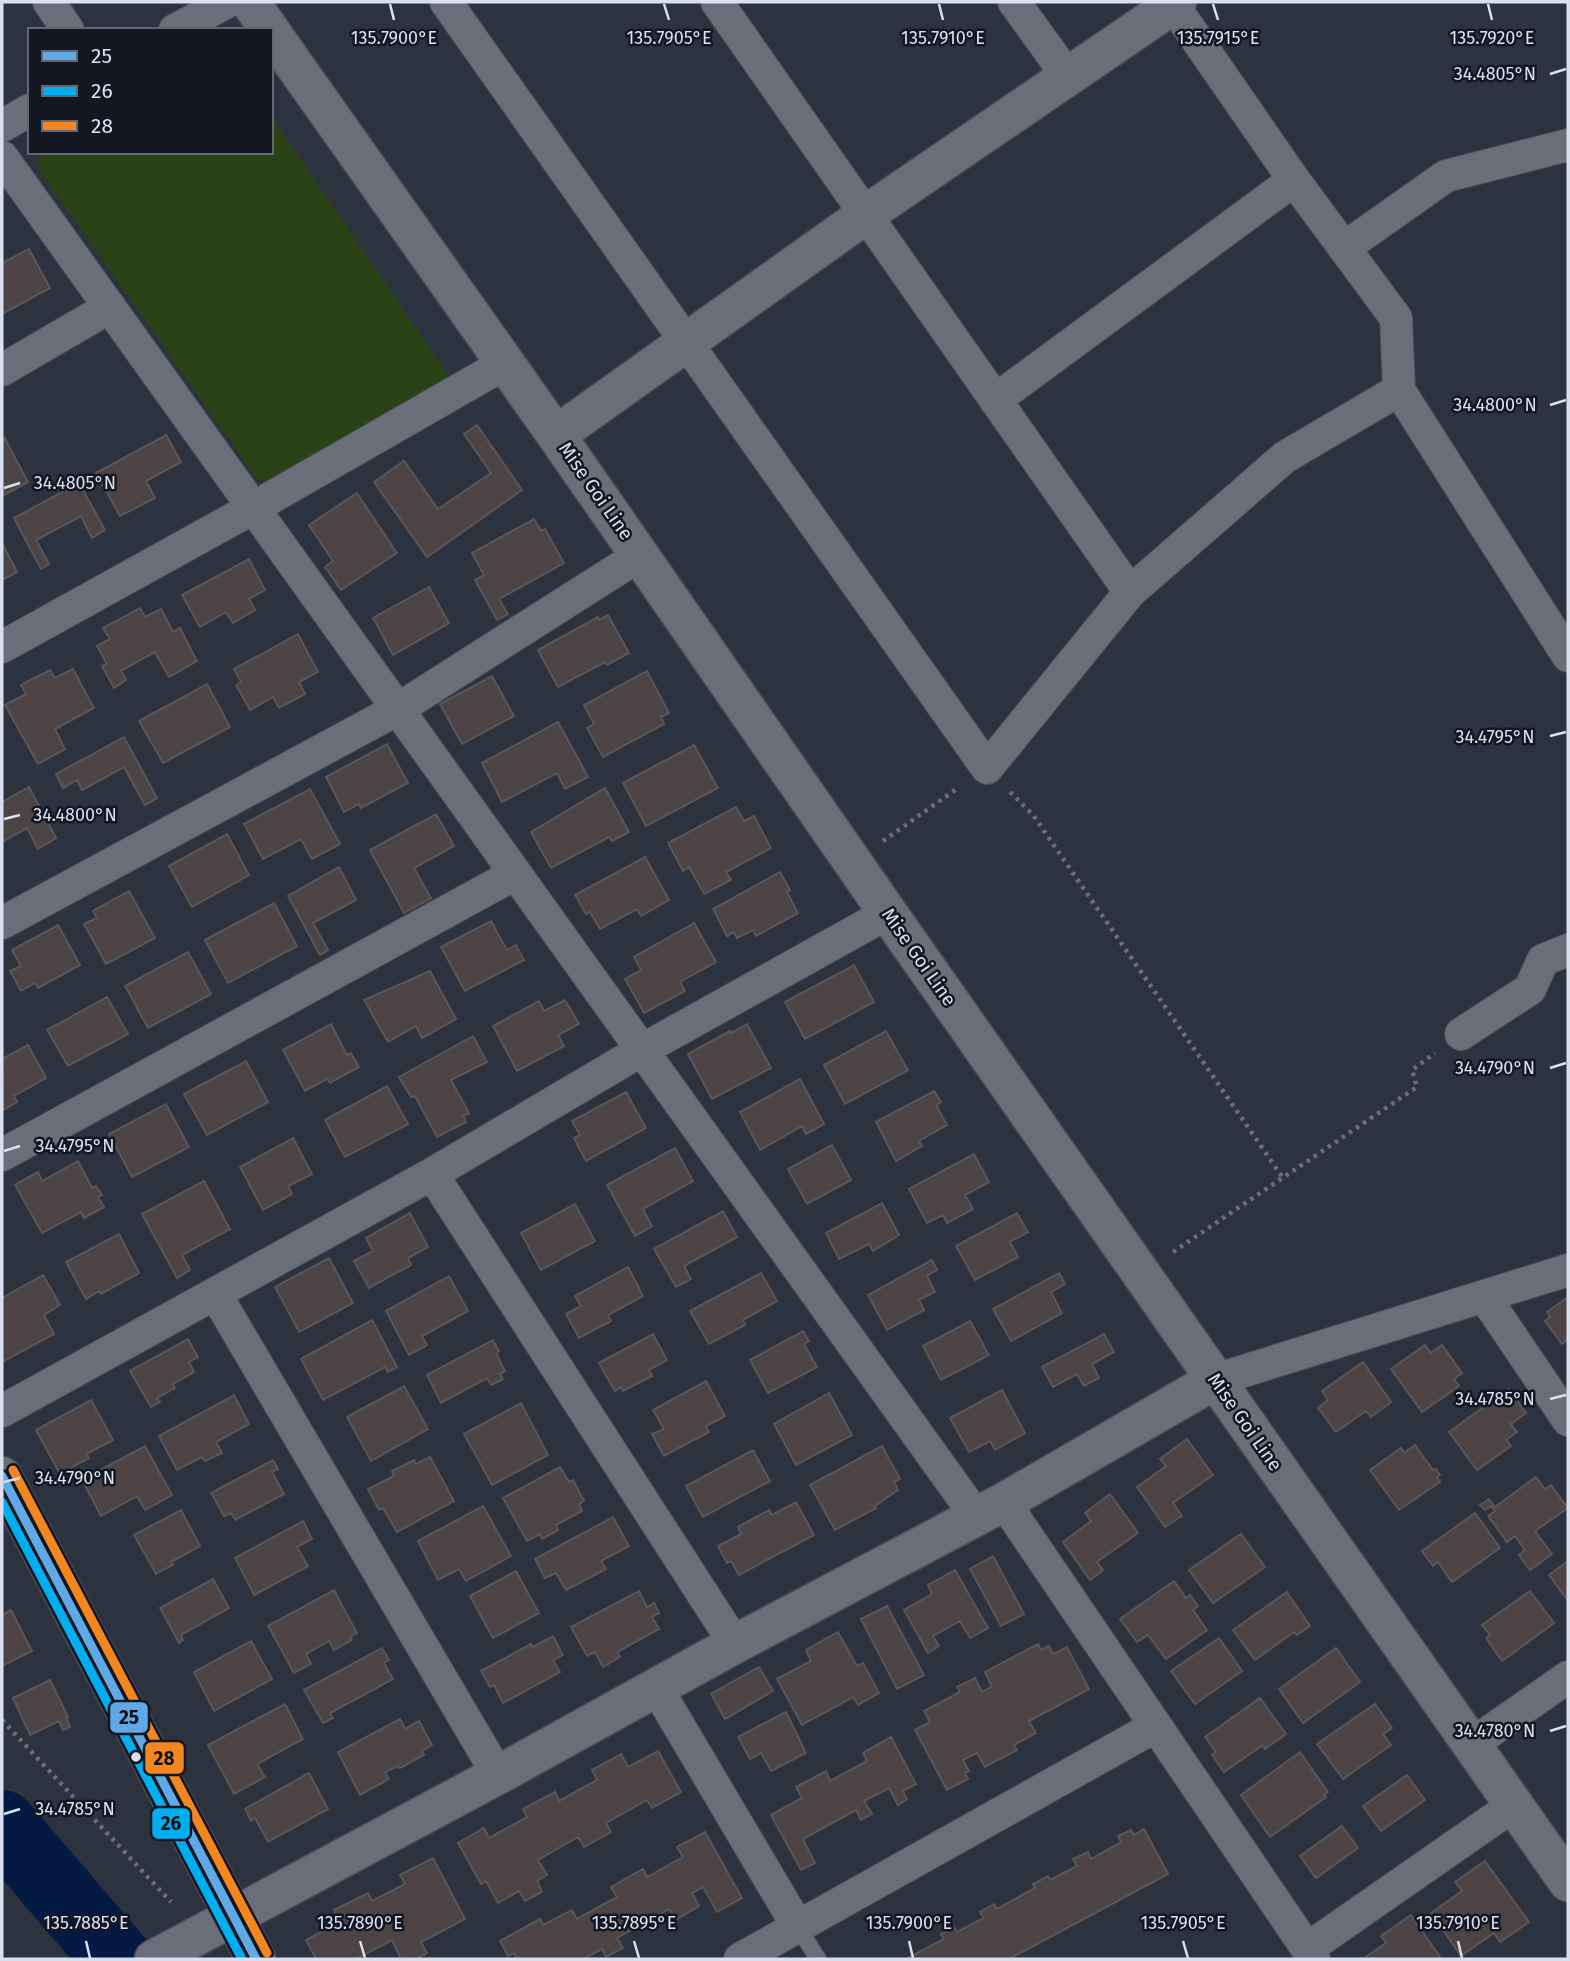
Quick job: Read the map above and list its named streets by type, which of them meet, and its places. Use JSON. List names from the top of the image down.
{
  "streets": {
    "street": ["Mise Goi Line"]
  },
  "lines": ["transit line 28", "transit line 25", "transit line 26"],
  "legend": ["25", "26", "28"],
  "coordinates": [
    "135.7900°E",
    "135.7905°E",
    "135.7910°E",
    "135.7915°E",
    "135.7920°E",
    "34.4805°N",
    "34.4800°N",
    "34.4795°N",
    "34.4790°N",
    "34.4785°N",
    "34.4780°N",
    "135.7885°E",
    "135.7890°E",
    "135.7895°E"
  ]
}
